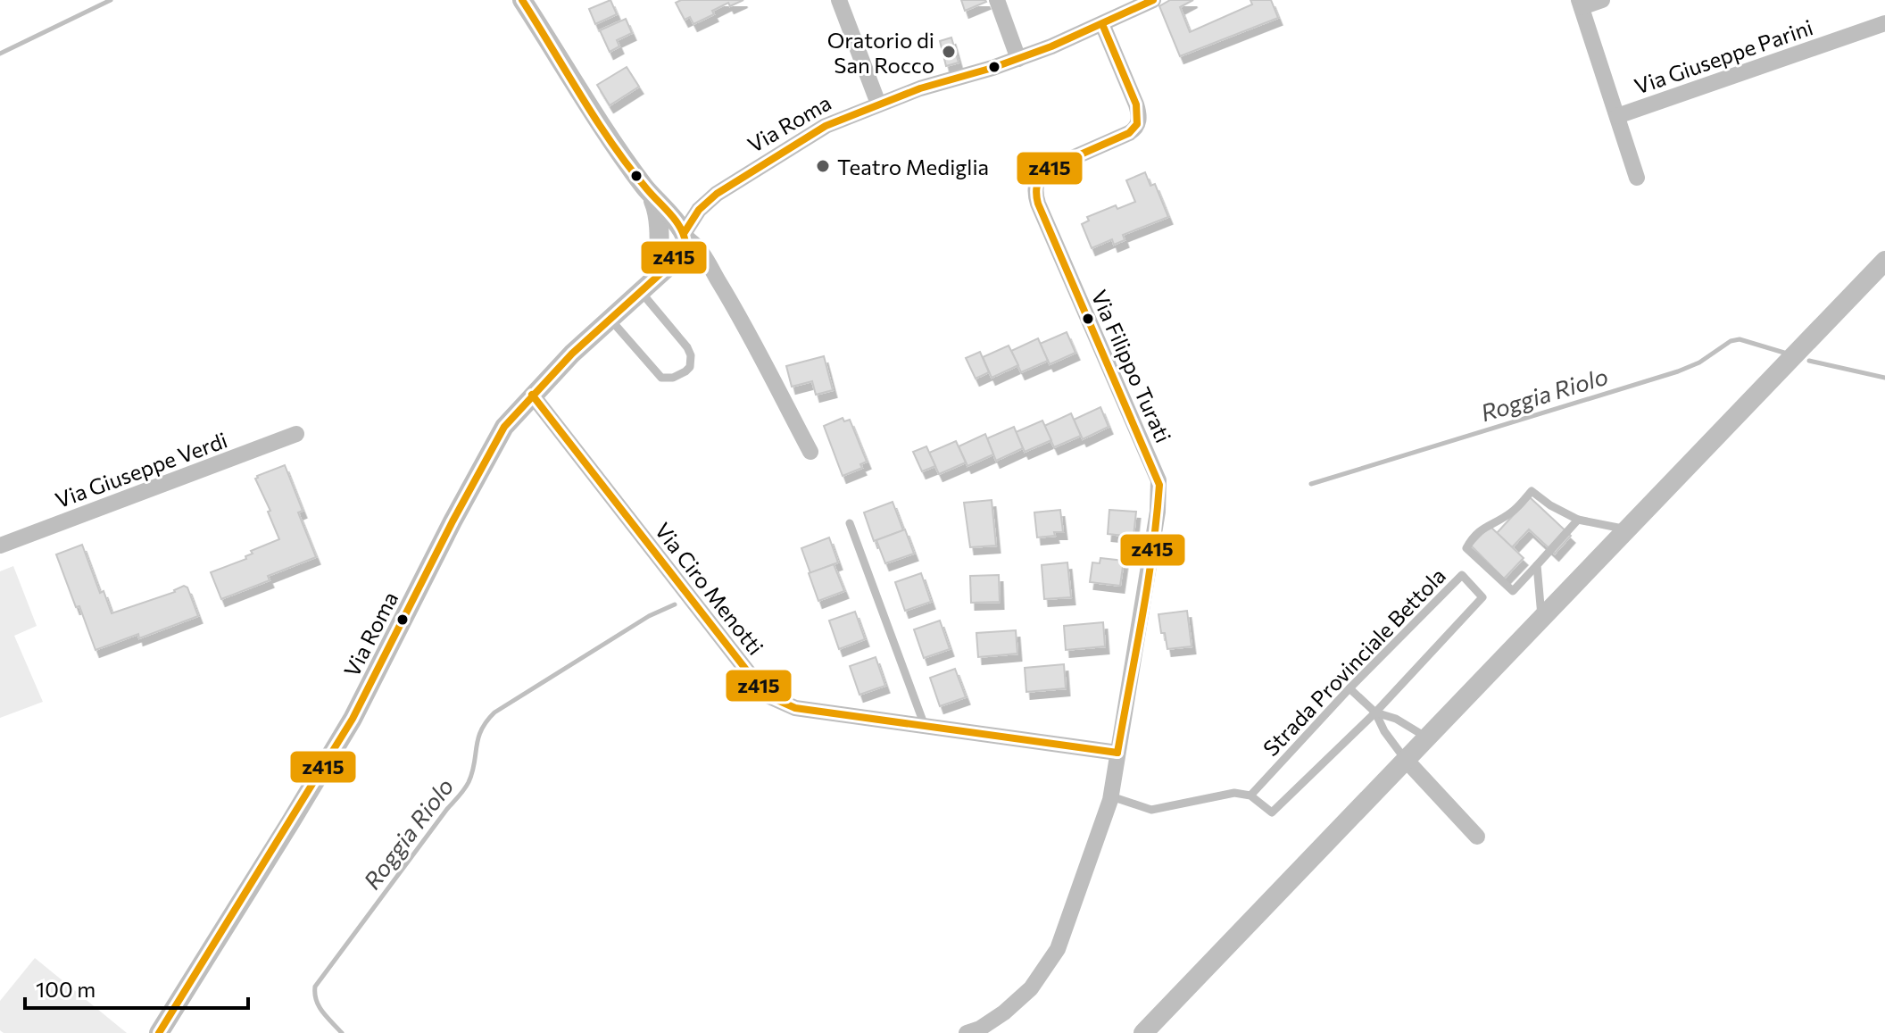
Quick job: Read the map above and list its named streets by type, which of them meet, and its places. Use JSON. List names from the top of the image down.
{
  "streets": {
    "street": [
      "Via Giuseppe Parini",
      "Via Roma",
      "Via Filippo Turati",
      "Via Giuseppe Verdi",
      "Via Ciro Menotti"
    ],
    "lane": ["Strada Provinciale Bettola"]
  },
  "crossings": [
    ["Via Roma", "Via Filippo Turati"],
    ["Via Roma", "Via Ciro Menotti"],
    ["Via Filippo Turati", "Via Ciro Menotti"]
  ],
  "water": ["Roggia Riolo"],
  "places": ["Oratorio di San Rocco", "Teatro Mediglia"],
  "lines": ["transit line z415"],
  "scale_bar": "100 m"
}
